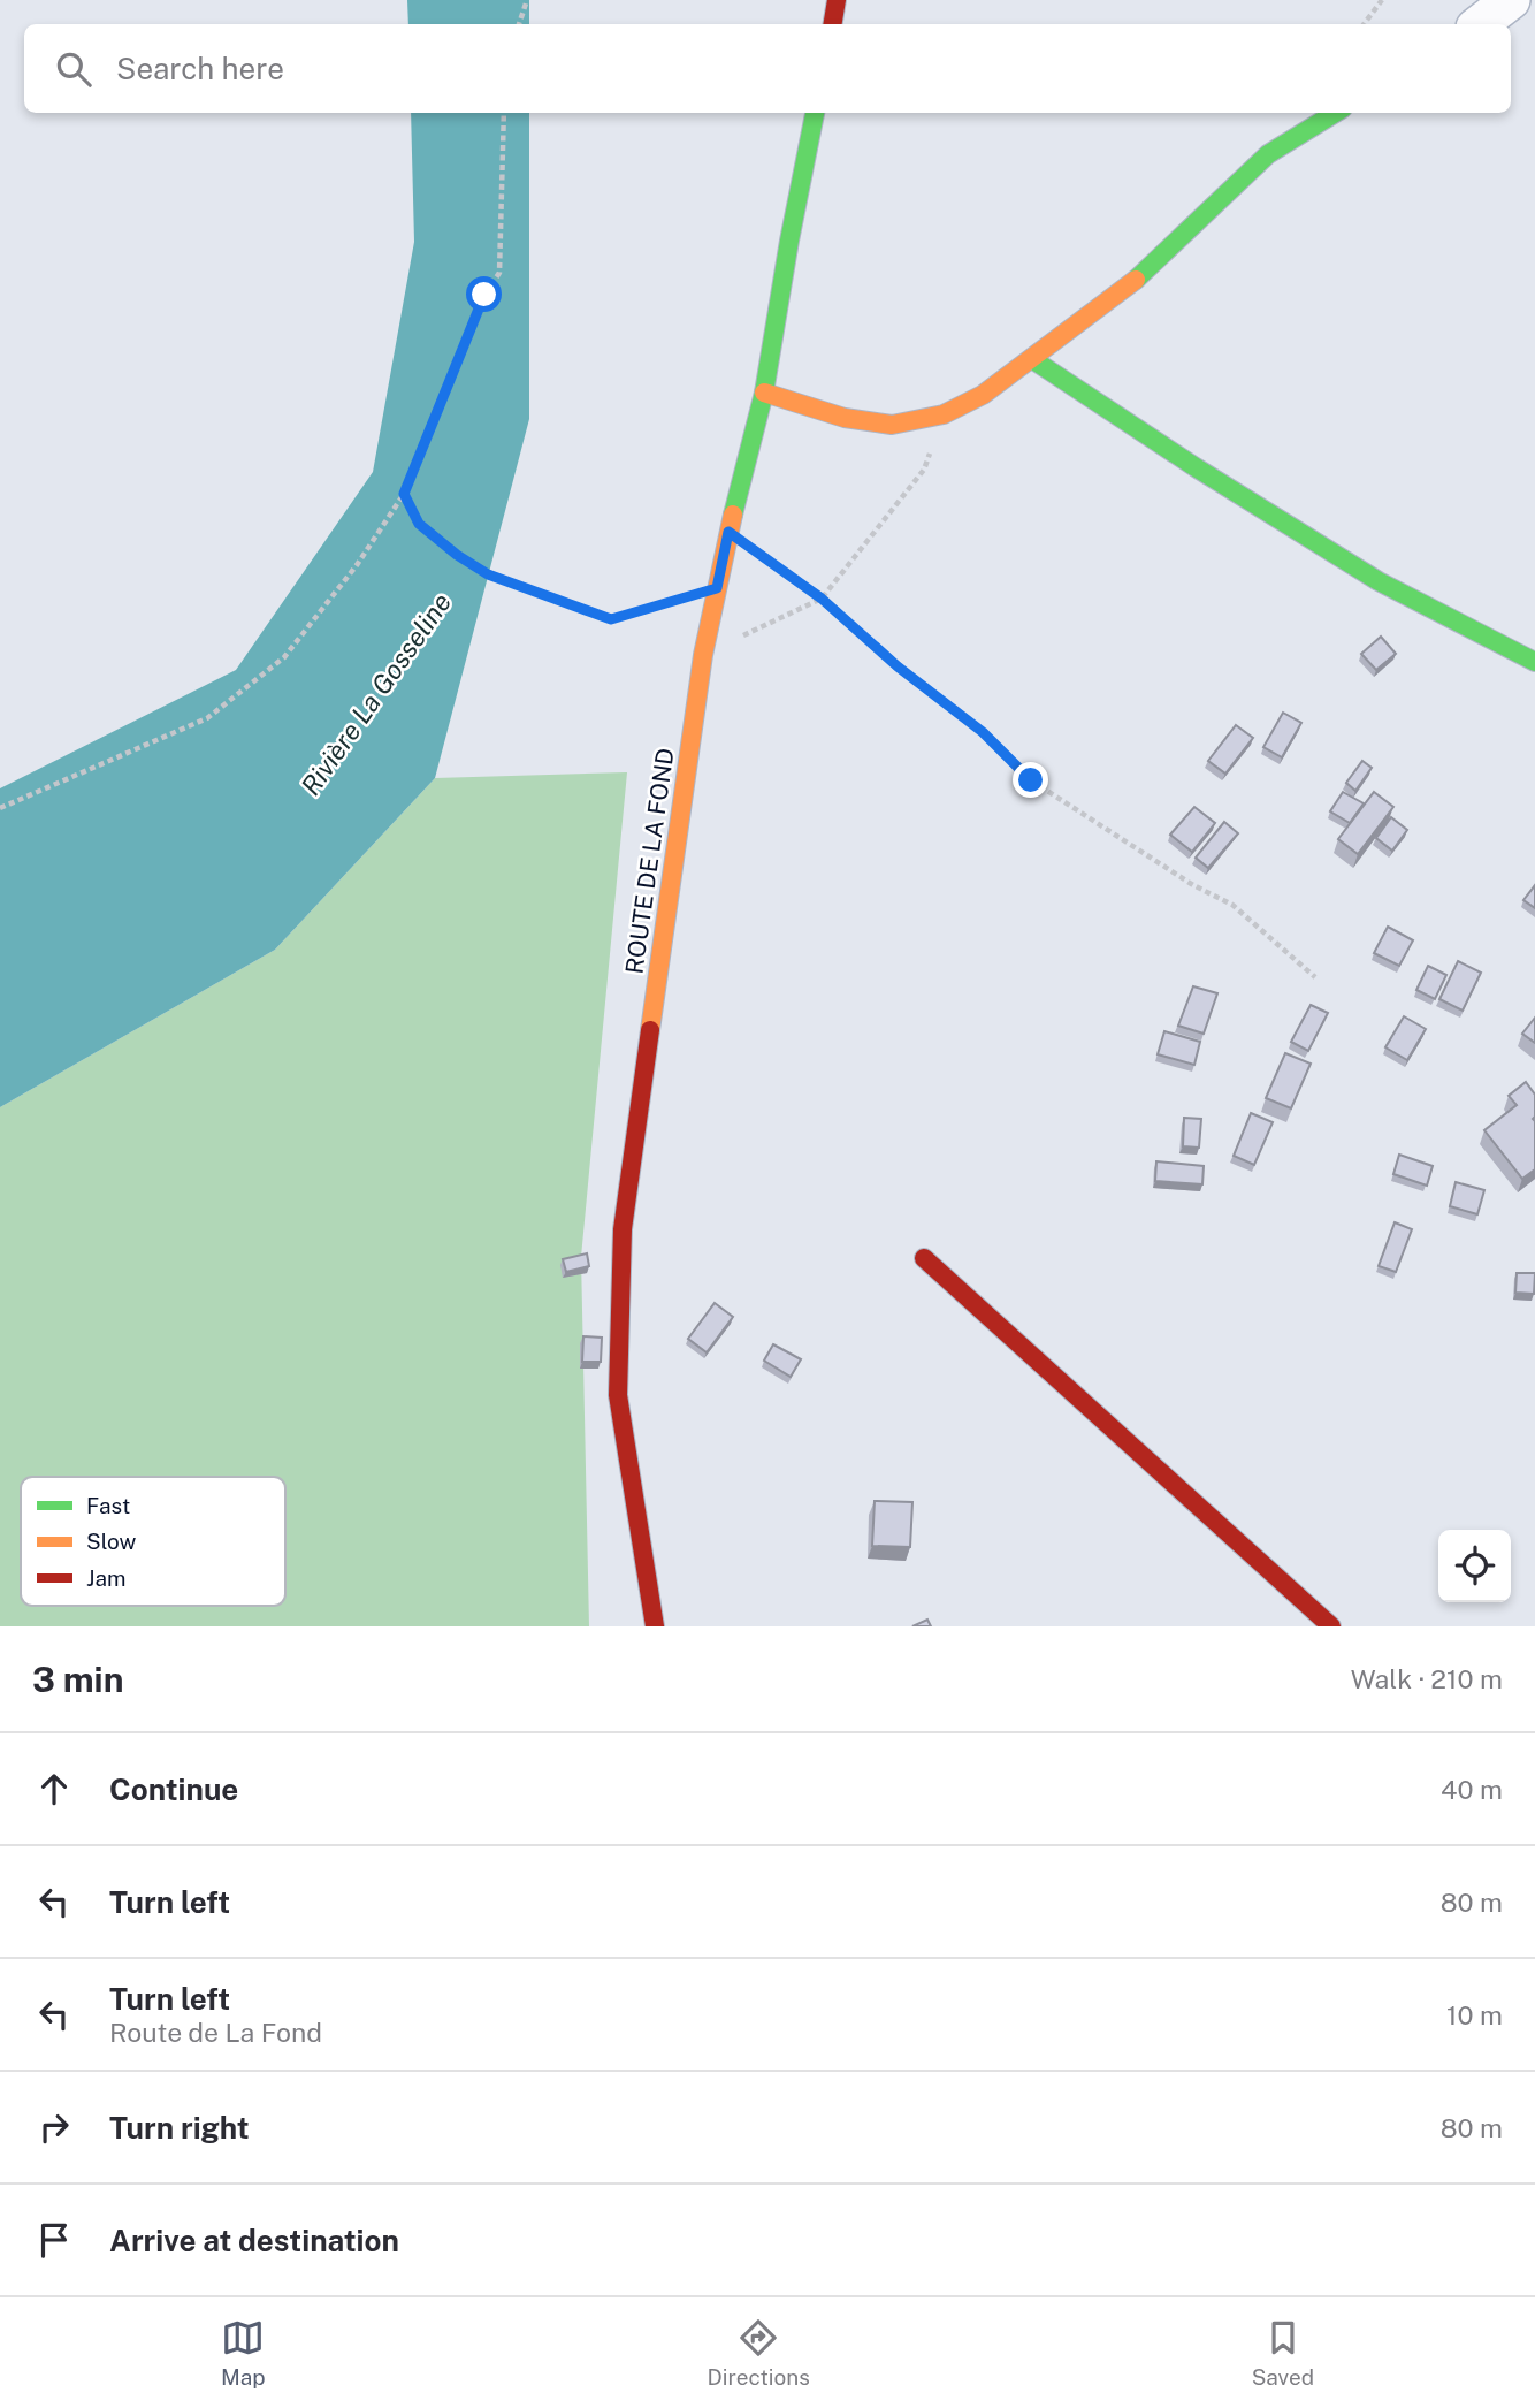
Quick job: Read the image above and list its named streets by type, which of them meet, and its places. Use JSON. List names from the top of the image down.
{
  "streets": {
    "street": ["ROUTE DE LA FOND"]
  },
  "water": ["Rivière La Gosseline"],
  "legend": ["Fast", "Slow", "Jam"],
  "page": {
    "search": "Search here",
    "heading": ["3 min", "Walk · 210 m"],
    "list": [
      ["Continue", "40 m"],
      ["Turn left", "80 m"],
      ["Turn left", "Route de La Fond", "10 m"],
      ["Turn right", "80 m"],
      "Arrive at destination"
    ],
    "nav": ["Map", "Directions", "Saved"]
  }
}
